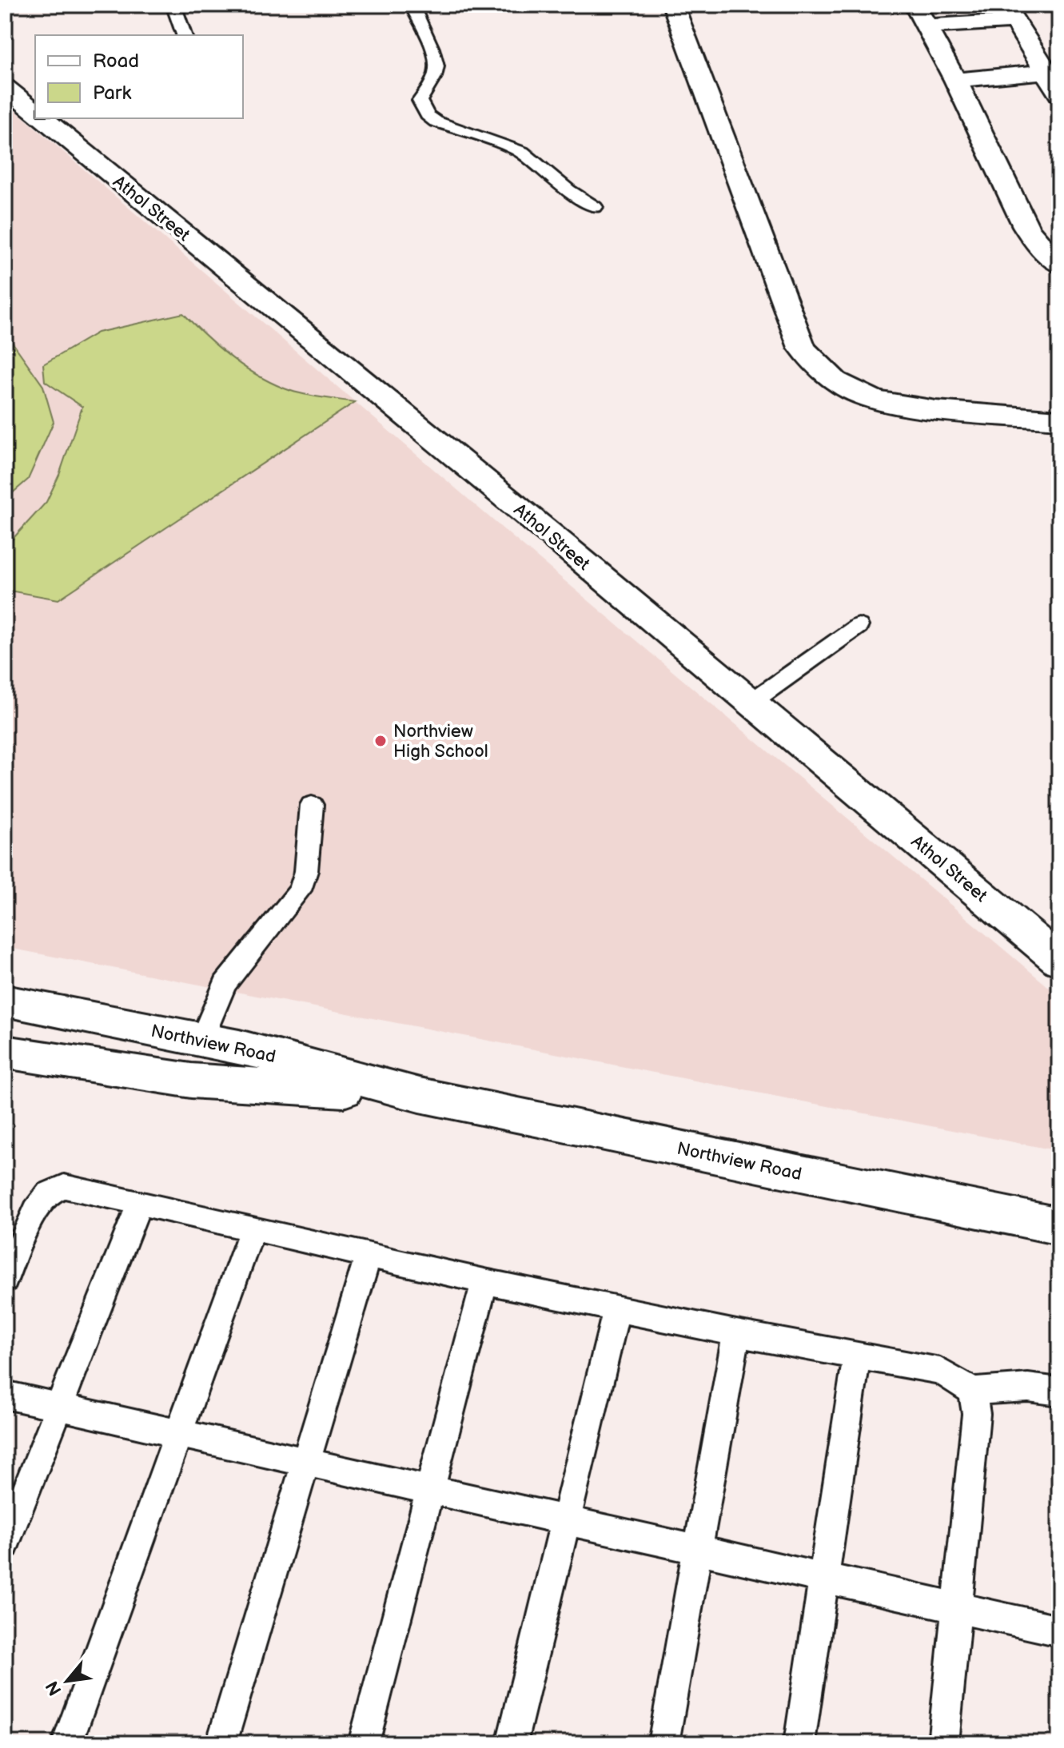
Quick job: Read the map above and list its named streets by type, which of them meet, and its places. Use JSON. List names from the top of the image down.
{
  "streets": {
    "main road": ["Athol Street", "Northview Road"]
  },
  "places": ["Northview High School"],
  "legend": ["Road", "Park"],
  "north": "bottom left"
}
